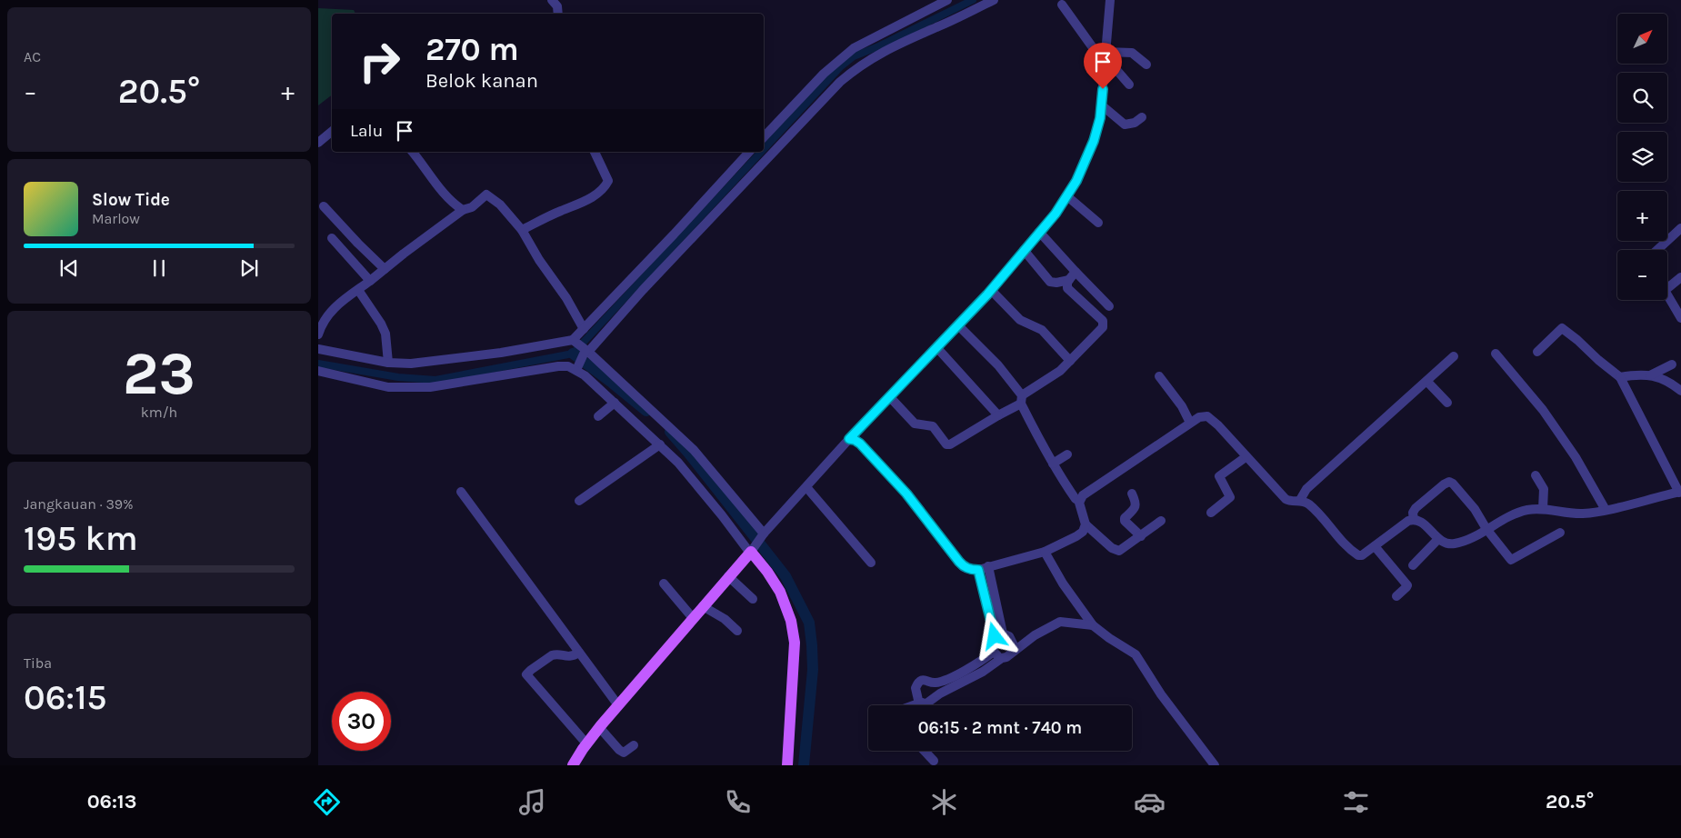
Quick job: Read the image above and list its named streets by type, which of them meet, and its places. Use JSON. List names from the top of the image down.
{
  "north": "top right",
  "page": {
    "tile": [
      "AC",
      ["23", "km/h"],
      ["Jangkauan · 39%", "195 km"],
      ["Tiba", "06:15"]
    ],
    "map_buttons": ["+", "−"],
    "turn": ["270 m", "Belok kanan"],
    "heat": ["−", "20.5°", "+"],
    "then": "Lalu",
    "song": ["Slow Tide", "Marlow"],
    "limit": "30",
    "trip": "06:15 · 2 mnt · 740 m",
    "tabs": ["06:13", "20.5°"]
  }
}
